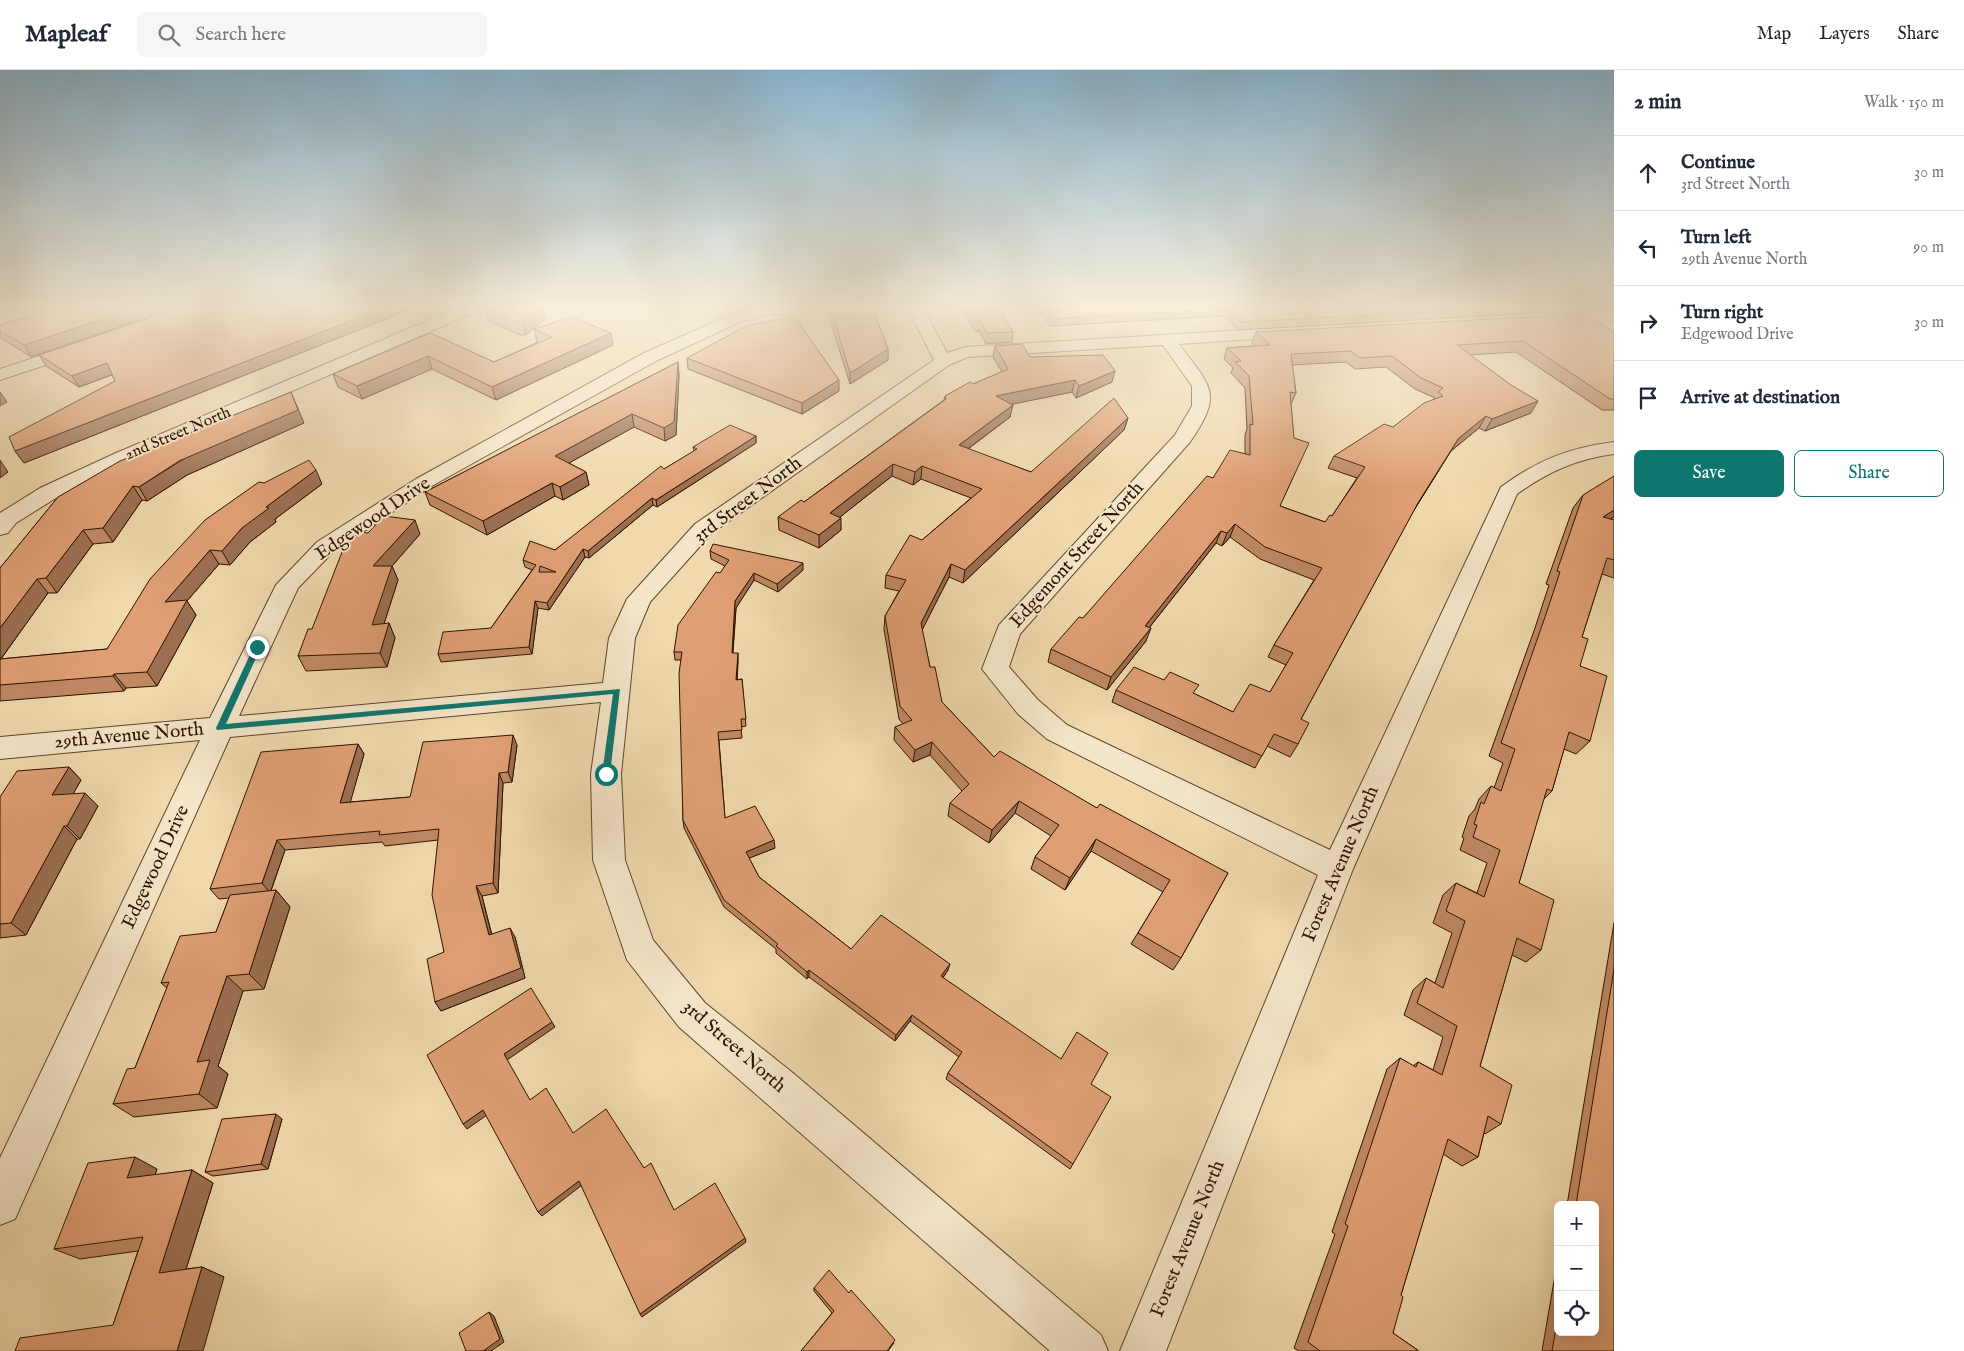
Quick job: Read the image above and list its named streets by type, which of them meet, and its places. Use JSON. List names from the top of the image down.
{
  "streets": {
    "street": [
      "2nd Street North",
      "3rd Street North",
      "Edgewood Drive",
      "Edgemont Street North",
      "29th Avenue North",
      "Forest Avenue North"
    ]
  },
  "crossings": [
    ["3rd Street North", "29th Avenue North"],
    ["Edgewood Drive", "29th Avenue North"],
    ["Edgemont Street North", "Forest Avenue North"]
  ],
  "page": {
    "header": "Mapleaf",
    "search": "Search here",
    "nav": ["Map", "Layers", "Share"],
    "heading": ["2 min", "Walk · 150 m"],
    "list": [
      ["Continue", "3rd Street North", "30 m"],
      ["Turn left", "29th Avenue North", "90 m"],
      ["Turn right", "Edgewood Drive", "30 m"],
      "Arrive at destination"
    ],
    "buttons": ["Save", "Share"],
    "map_buttons": ["+", "−"]
  }
}
